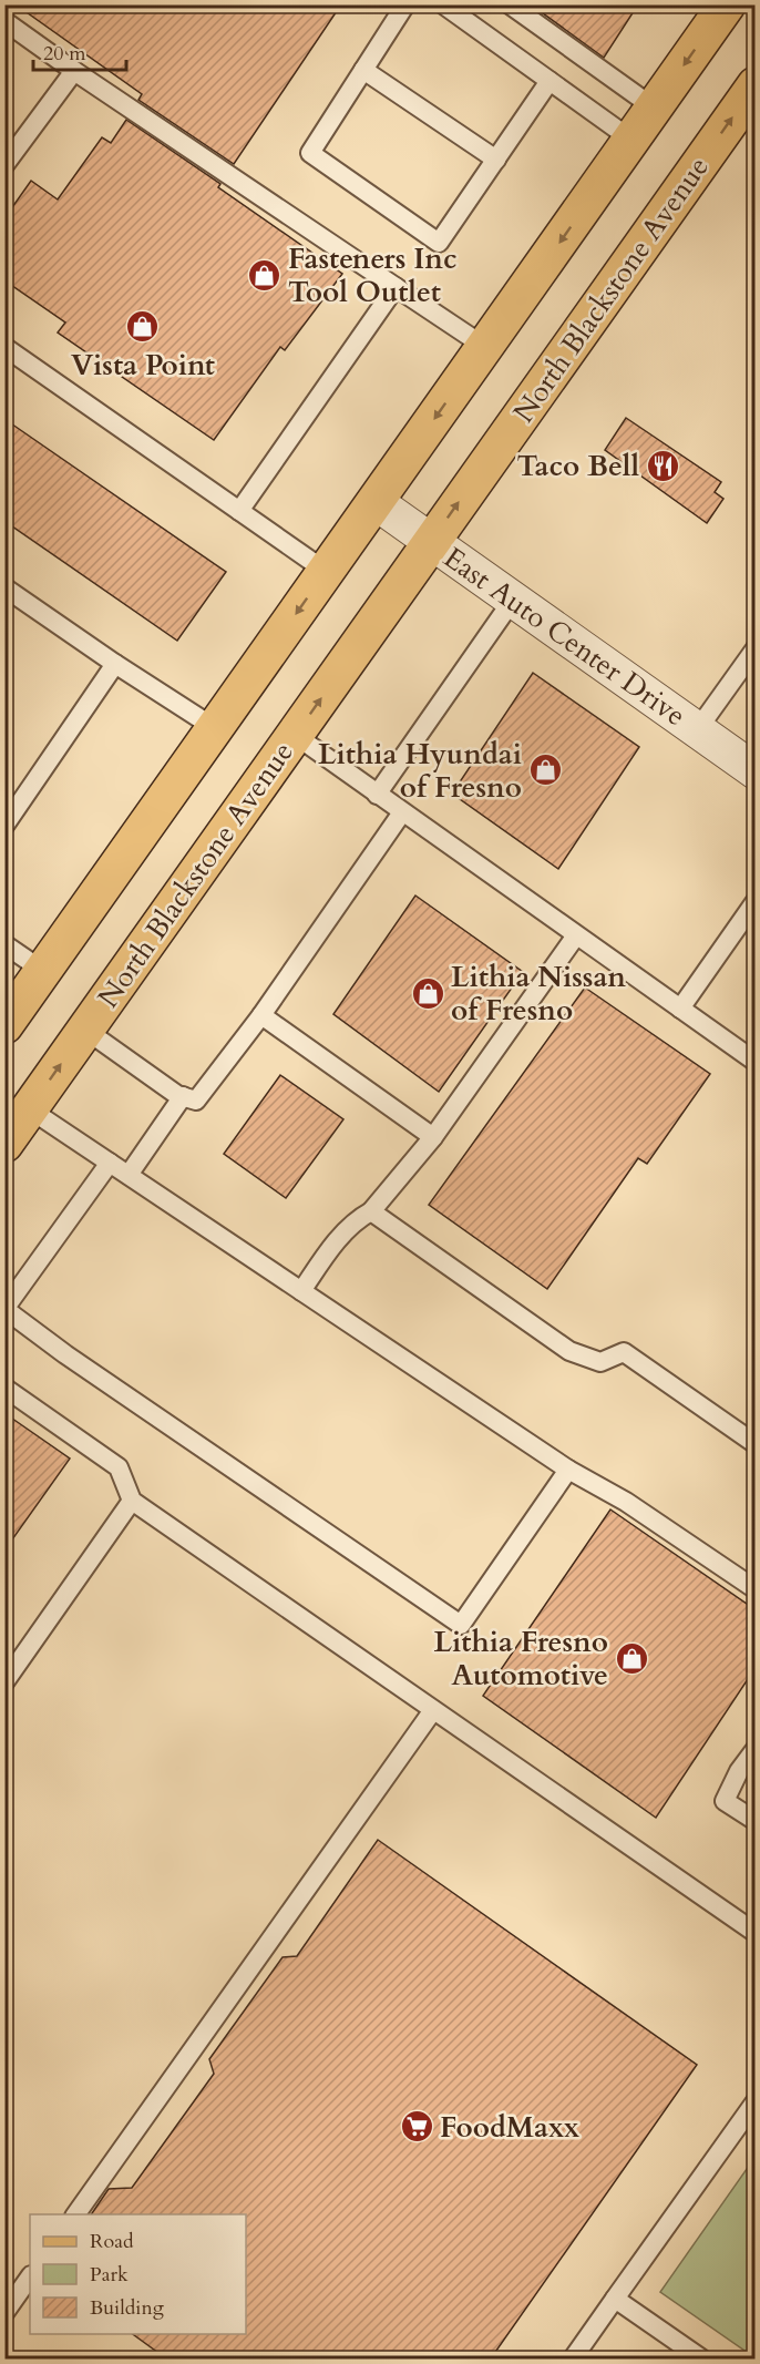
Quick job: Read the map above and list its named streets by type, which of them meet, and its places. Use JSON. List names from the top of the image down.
{
  "streets": {
    "main road": ["North Blackstone Avenue"],
    "street": ["East Auto Center Drive"]
  },
  "crossings": [
    ["North Blackstone Avenue", "East Auto Center Drive"]
  ],
  "places": {
    "shop": [
      "Fasteners Inc Tool Outlet",
      "Vista Point",
      "Lithia Hyundai of Fresno",
      "Lithia Nissan of Fresno",
      "Lithia Fresno Automotive"
    ],
    "restaurant": ["Taco Bell"],
    "supermarket": ["FoodMaxx"]
  },
  "legend": ["Road", "Park", "Building"],
  "scale_bar": "20 m"
}
